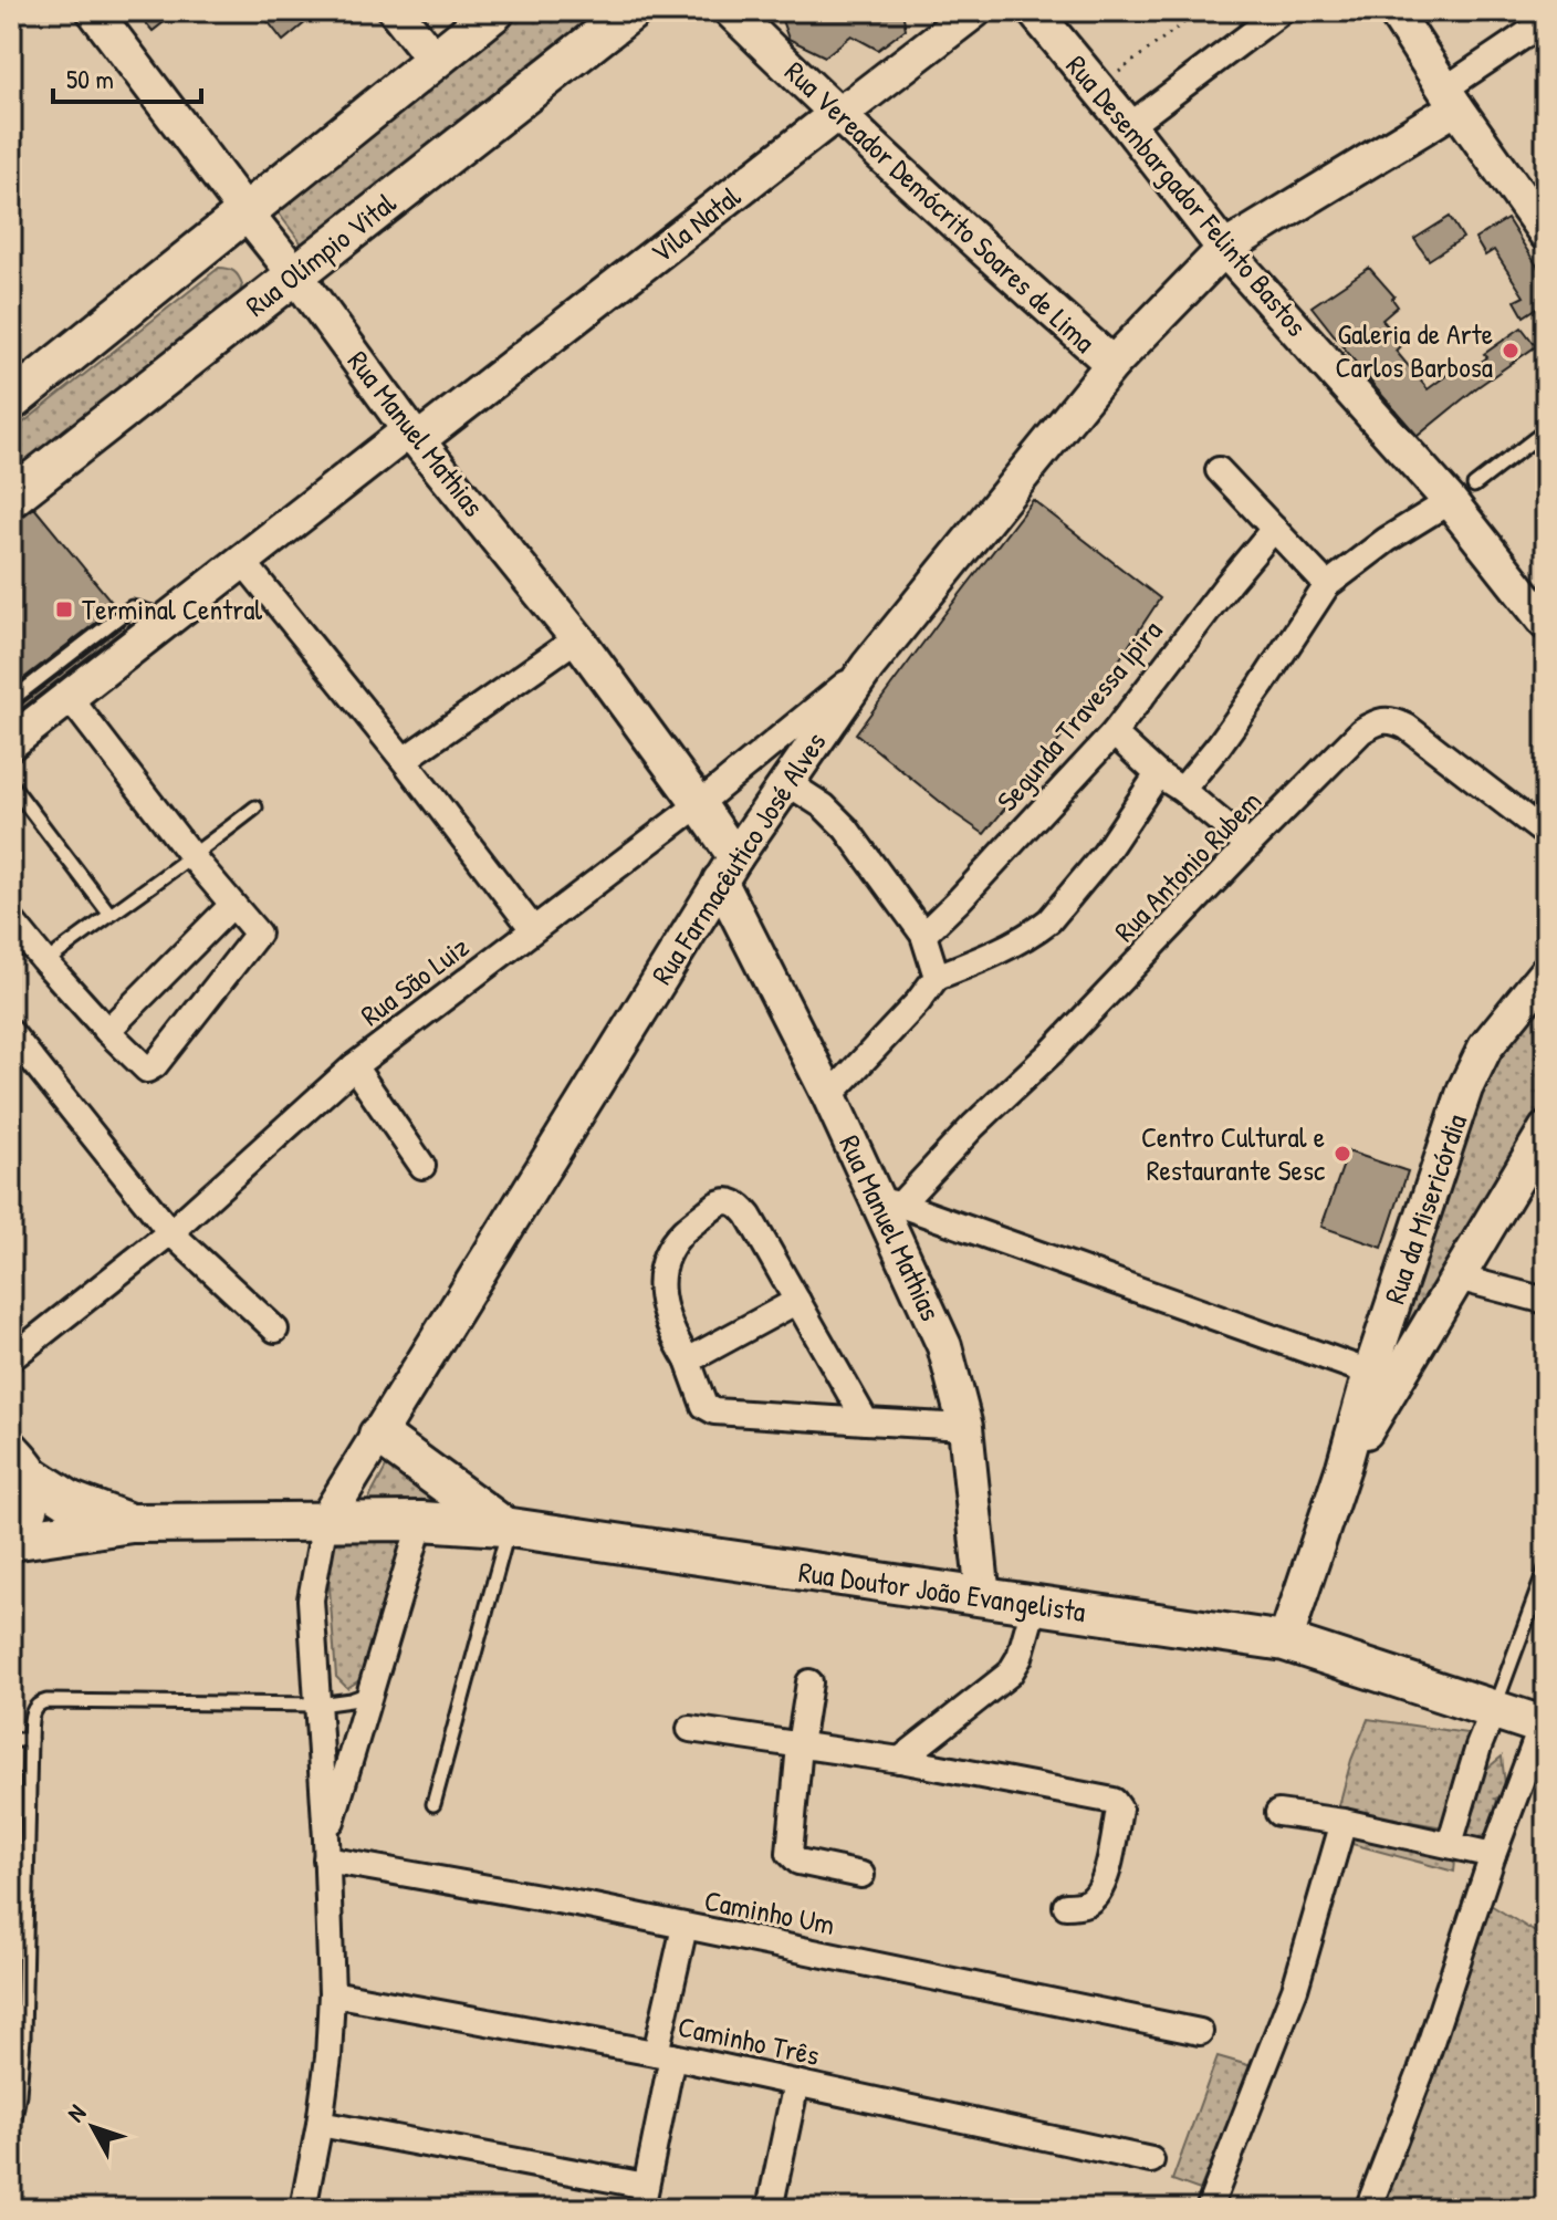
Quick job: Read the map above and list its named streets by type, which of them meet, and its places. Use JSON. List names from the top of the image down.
{
  "streets": {
    "main road": ["Rua Olímpio Vital", "Rua Doutor João Evangelista"],
    "street": [
      "Rua Desembargador Felinto Bastos",
      "Rua Vereador Demócrito Soares de Lima",
      "Vila Natal",
      "Rua Manuel Mathias",
      "Segunda Travessa Ipira",
      "Rua Farmacêutico José Alves",
      "Rua Antonio Rubem",
      "Rua São Luiz",
      "Rua da Misericórdia",
      "Caminho Um",
      "Caminho Três"
    ]
  },
  "crossings": [
    ["Rua Desembargador Felinto Bastos", "Rua Farmacêutico José Alves"],
    ["Rua Vereador Demócrito Soares de Lima", "Vila Natal"],
    ["Rua Vereador Demócrito Soares de Lima", "Rua Farmacêutico José Alves"],
    ["Vila Natal", "Rua Manuel Mathias"],
    ["Rua Olímpio Vital", "Rua Manuel Mathias"],
    ["Rua Manuel Mathias", "Rua Farmacêutico José Alves"],
    ["Rua Manuel Mathias", "Rua Antonio Rubem"],
    ["Rua Manuel Mathias", "Rua São Luiz"],
    ["Rua Manuel Mathias", "Rua Doutor João Evangelista"],
    ["Rua Farmacêutico José Alves", "Rua São Luiz"],
    ["Rua Farmacêutico José Alves", "Rua Doutor João Evangelista"],
    ["Rua da Misericórdia", "Rua Doutor João Evangelista"]
  ],
  "places": {
    "other": ["Galeria de Arte Carlos Barbosa", "Centro Cultural e Restaurante Sesc"],
    "transit": ["Terminal Central"]
  },
  "scale_bar": "50 m",
  "north": "top left"
}
